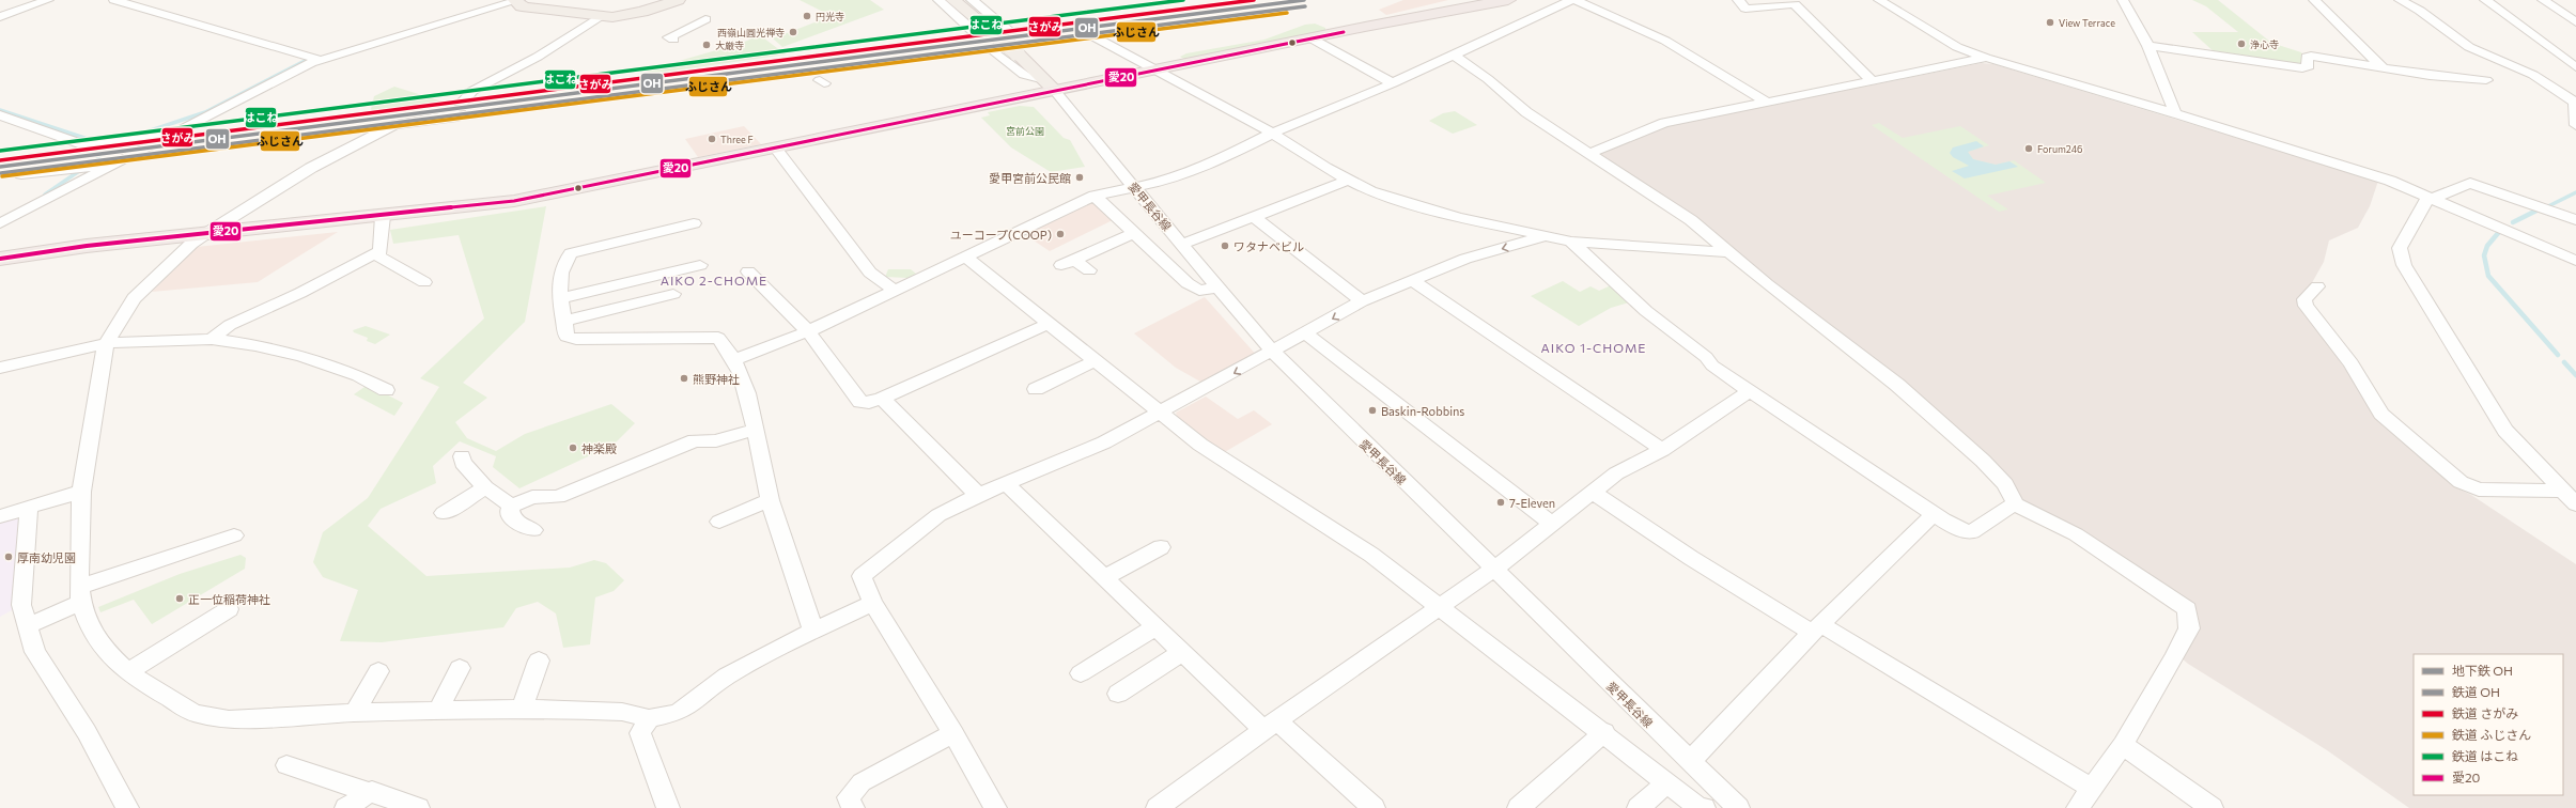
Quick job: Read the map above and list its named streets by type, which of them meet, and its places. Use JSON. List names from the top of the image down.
{
  "streets": {
    "street": ["愛甲長谷線"]
  },
  "districts": ["AIKO 2-CHOME", "AIKO 1-CHOME"],
  "parks": ["宮前公園"],
  "places": [
    "円光寺",
    "View Terrace",
    "西嶺山圓光禅寺",
    "浄心寺",
    "大厳寺",
    "Three F",
    "Forum246",
    "愛甲宮前公民館",
    "ユーコープ(COOP)",
    "ワタナベビル",
    "熊野神社",
    "Baskin-Robbins",
    "神楽殿",
    "7-Eleven",
    "厚南幼児園",
    "正一位稲荷神社"
  ],
  "lines": [
    "metro line OH",
    "rail line さがみ",
    "rail line はこね",
    "rail line OH",
    "rail line ふじさん",
    "transit line 愛20"
  ],
  "legend": [
    "地下鉄 OH",
    "鉄道 OH",
    "鉄道 さがみ",
    "鉄道 ふじさん",
    "鉄道 はこね",
    "愛20"
  ]
}
